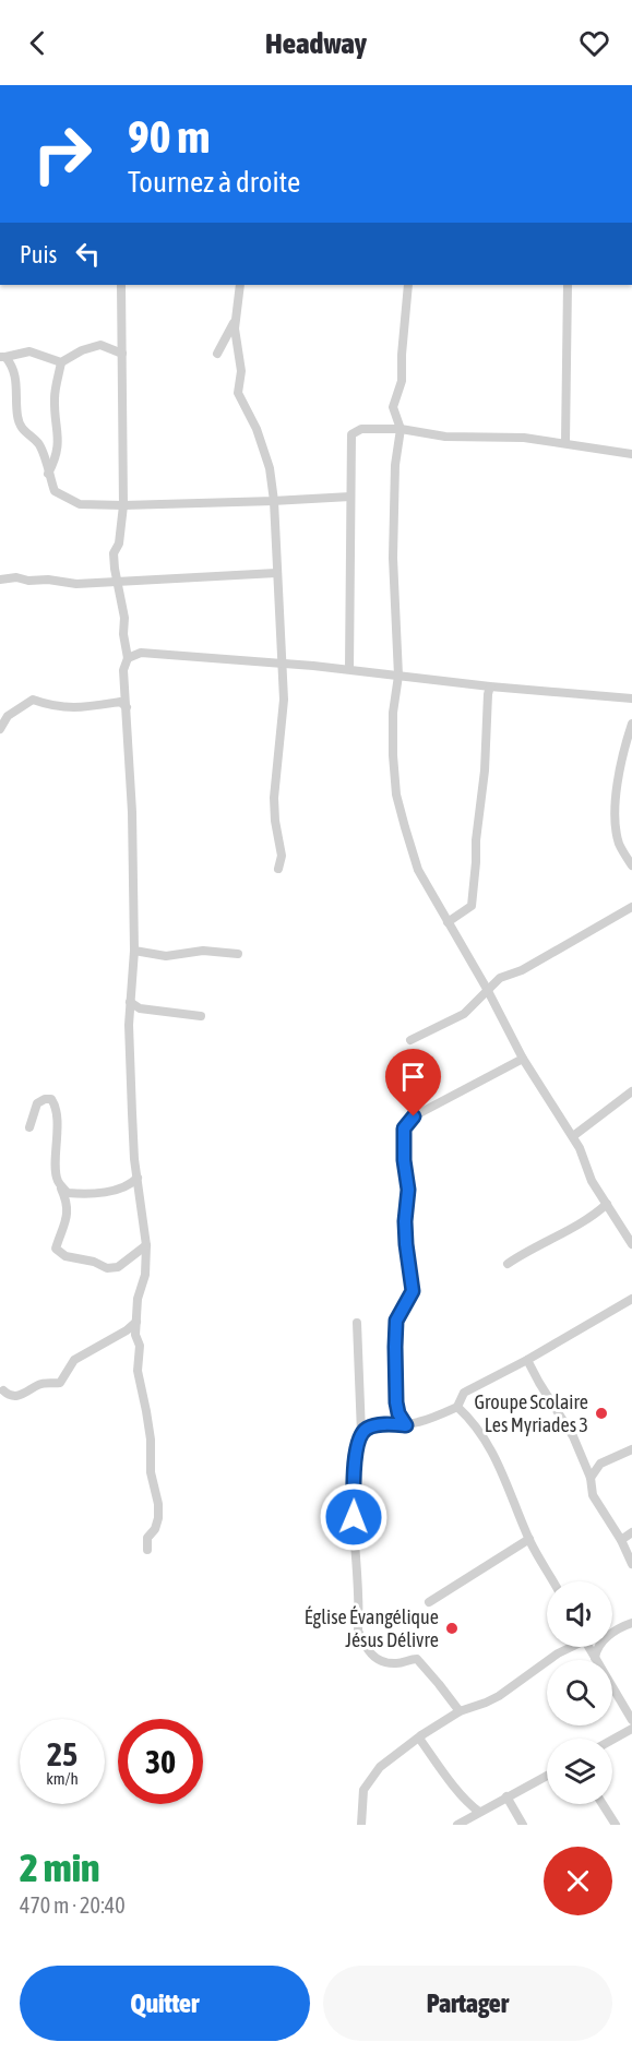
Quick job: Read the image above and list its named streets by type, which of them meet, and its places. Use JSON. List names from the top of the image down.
{
  "places": ["Groupe Scolaire Les Myriades 3", "Église Évangélique Jésus Délivre"],
  "page": {
    "header": "Headway",
    "turn": ["90 m", "Tournez à droite"],
    "then": "Puis",
    "speed": "25 km/h",
    "limit": "30",
    "heading": ["2 min", "470 m · 20:40"],
    "buttons": ["Quitter", "Partager"]
  }
}
